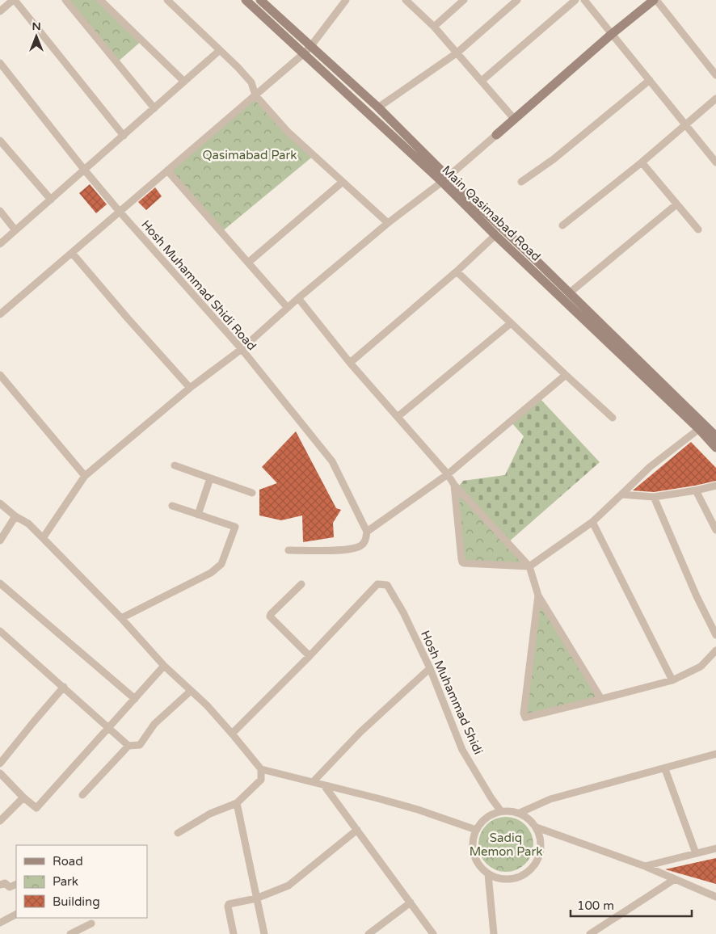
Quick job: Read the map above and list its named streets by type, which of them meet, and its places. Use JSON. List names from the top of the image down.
{
  "streets": {
    "main road": ["Main Qasimabad Road"],
    "street": ["Hosh Muhammad Shidi Road", "Hosh Muhammad Shidi"]
  },
  "parks": ["Qasimabad Park", "Sadiq Memon Park"],
  "legend": ["Road", "Park", "Building"],
  "scale_bar": "100 m",
  "north": "top"
}
